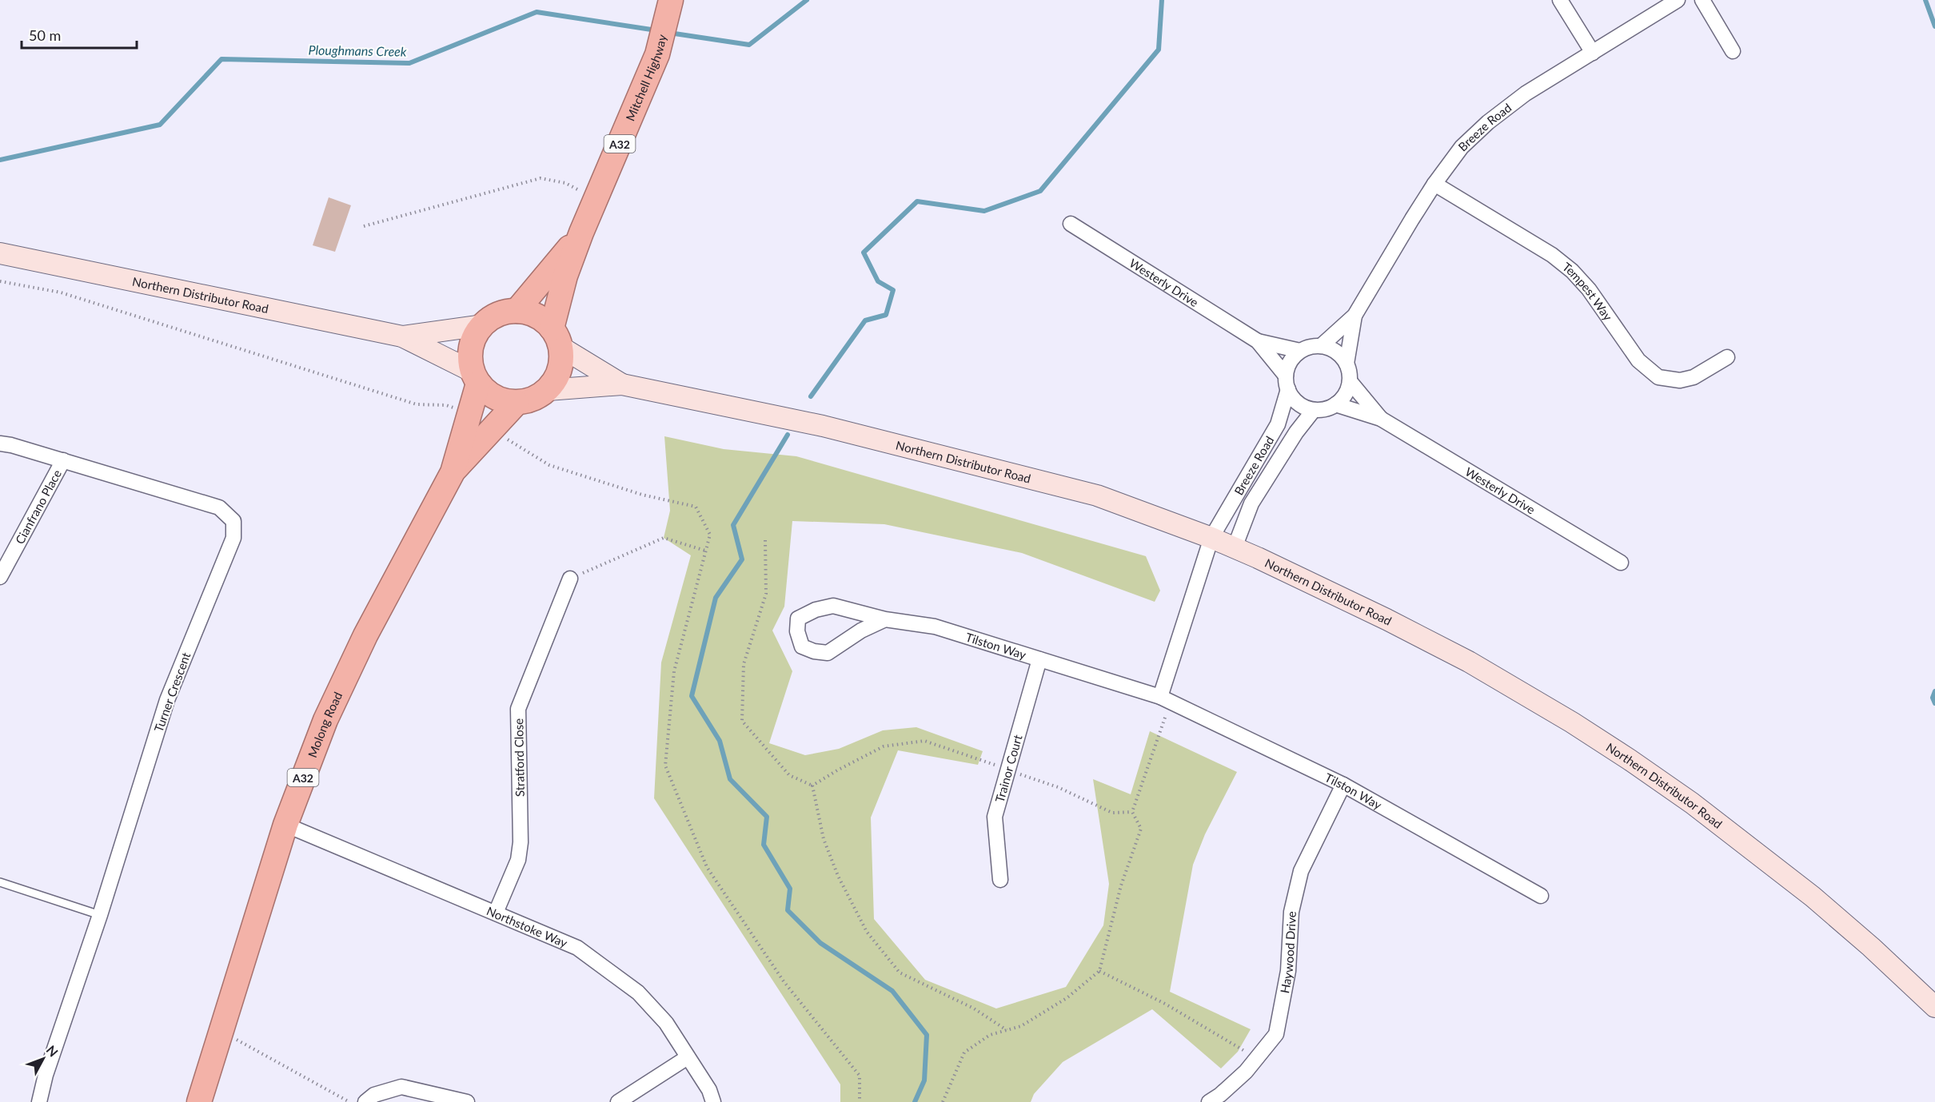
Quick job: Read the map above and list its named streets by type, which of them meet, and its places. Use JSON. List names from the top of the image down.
{
  "streets": {
    "highway": ["Mitchell Highway", "A32", "Molong Road"],
    "main road": ["Northern Distributor Road"],
    "street": [
      "Breeze Road",
      "Westerly Drive",
      "Tempest Way",
      "Cianfrano Place",
      "Tilston Way",
      "Turner Crescent",
      "Stratford Close",
      "Trainor Court",
      "Northstoke Way",
      "Haywood Drive"
    ]
  },
  "crossings": [
    ["Mitchell Highway", "A32"],
    ["Mitchell Highway", "Northern Distributor Road"],
    ["Mitchell Highway", "Molong Road"],
    ["Breeze Road", "Westerly Drive"],
    ["Breeze Road", "Tempest Way"],
    ["Breeze Road", "Northern Distributor Road"],
    ["A32", "Northern Distributor Road"],
    ["A32", "Molong Road"],
    ["Northern Distributor Road", "Molong Road"],
    ["Cianfrano Place", "Turner Crescent"],
    ["Tilston Way", "Trainor Court"],
    ["Tilston Way", "Haywood Drive"],
    ["Molong Road", "Northstoke Way"],
    ["Stratford Close", "Northstoke Way"]
  ],
  "water": ["Ploughmans Creek"],
  "scale_bar": "50 m",
  "north": "top right"
}
